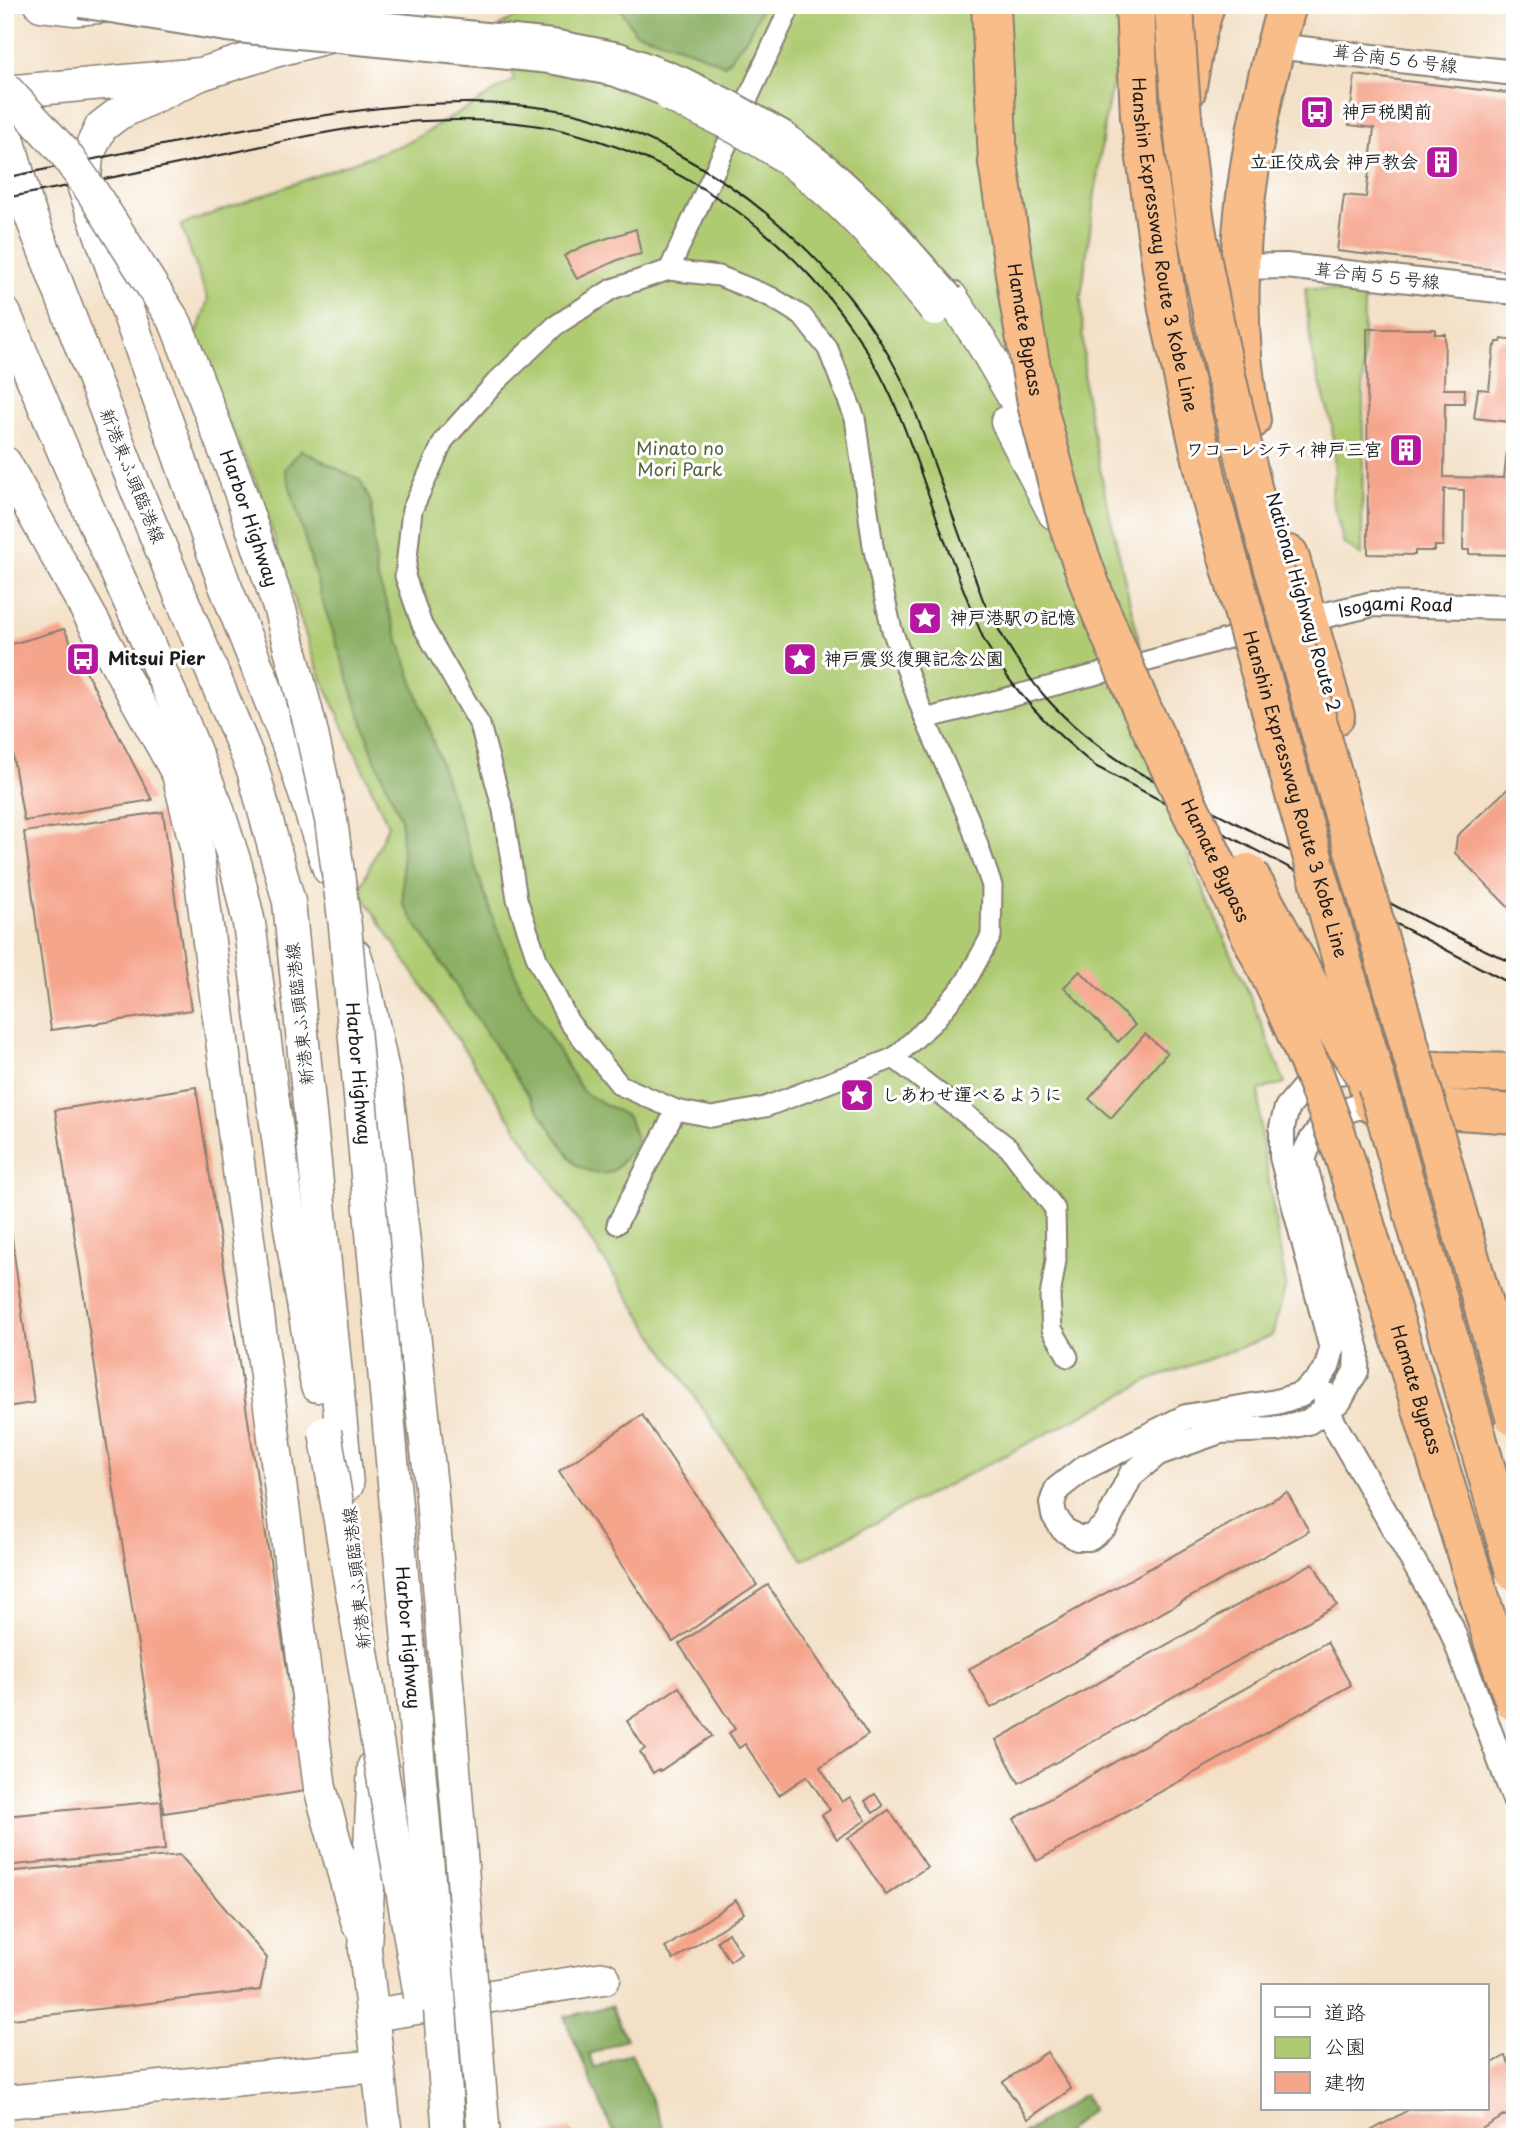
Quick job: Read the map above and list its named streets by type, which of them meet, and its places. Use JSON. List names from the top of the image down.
{
  "streets": {
    "highway": ["Hanshin Expressway Route 3 Kobe Line", "Hamate Bypass", "National Highway Route 2"],
    "street": [
      "葺合南５６号線",
      "葺合南５５号線",
      "新港東ふ頭臨港線",
      "Harbor Highway",
      "Isogami Road"
    ]
  },
  "crossings": [
    ["葺合南５６号線", "National Highway Route 2"],
    ["葺合南５５号線", "National Highway Route 2"],
    ["National Highway Route 2", "Isogami Road"]
  ],
  "parks": ["Minato no Mori Park"],
  "places": {
    "bus stop": ["神戸税関前", "Mitsui Pier"],
    "building": ["立正佼成会 神戸教会", "ワコーレシティ神戸三宮"],
    "place": ["神戸港駅の記憶", "神戸震災復興記念公園", "しあわせ運べるように"]
  },
  "legend": ["道路", "公園", "建物"]
}
